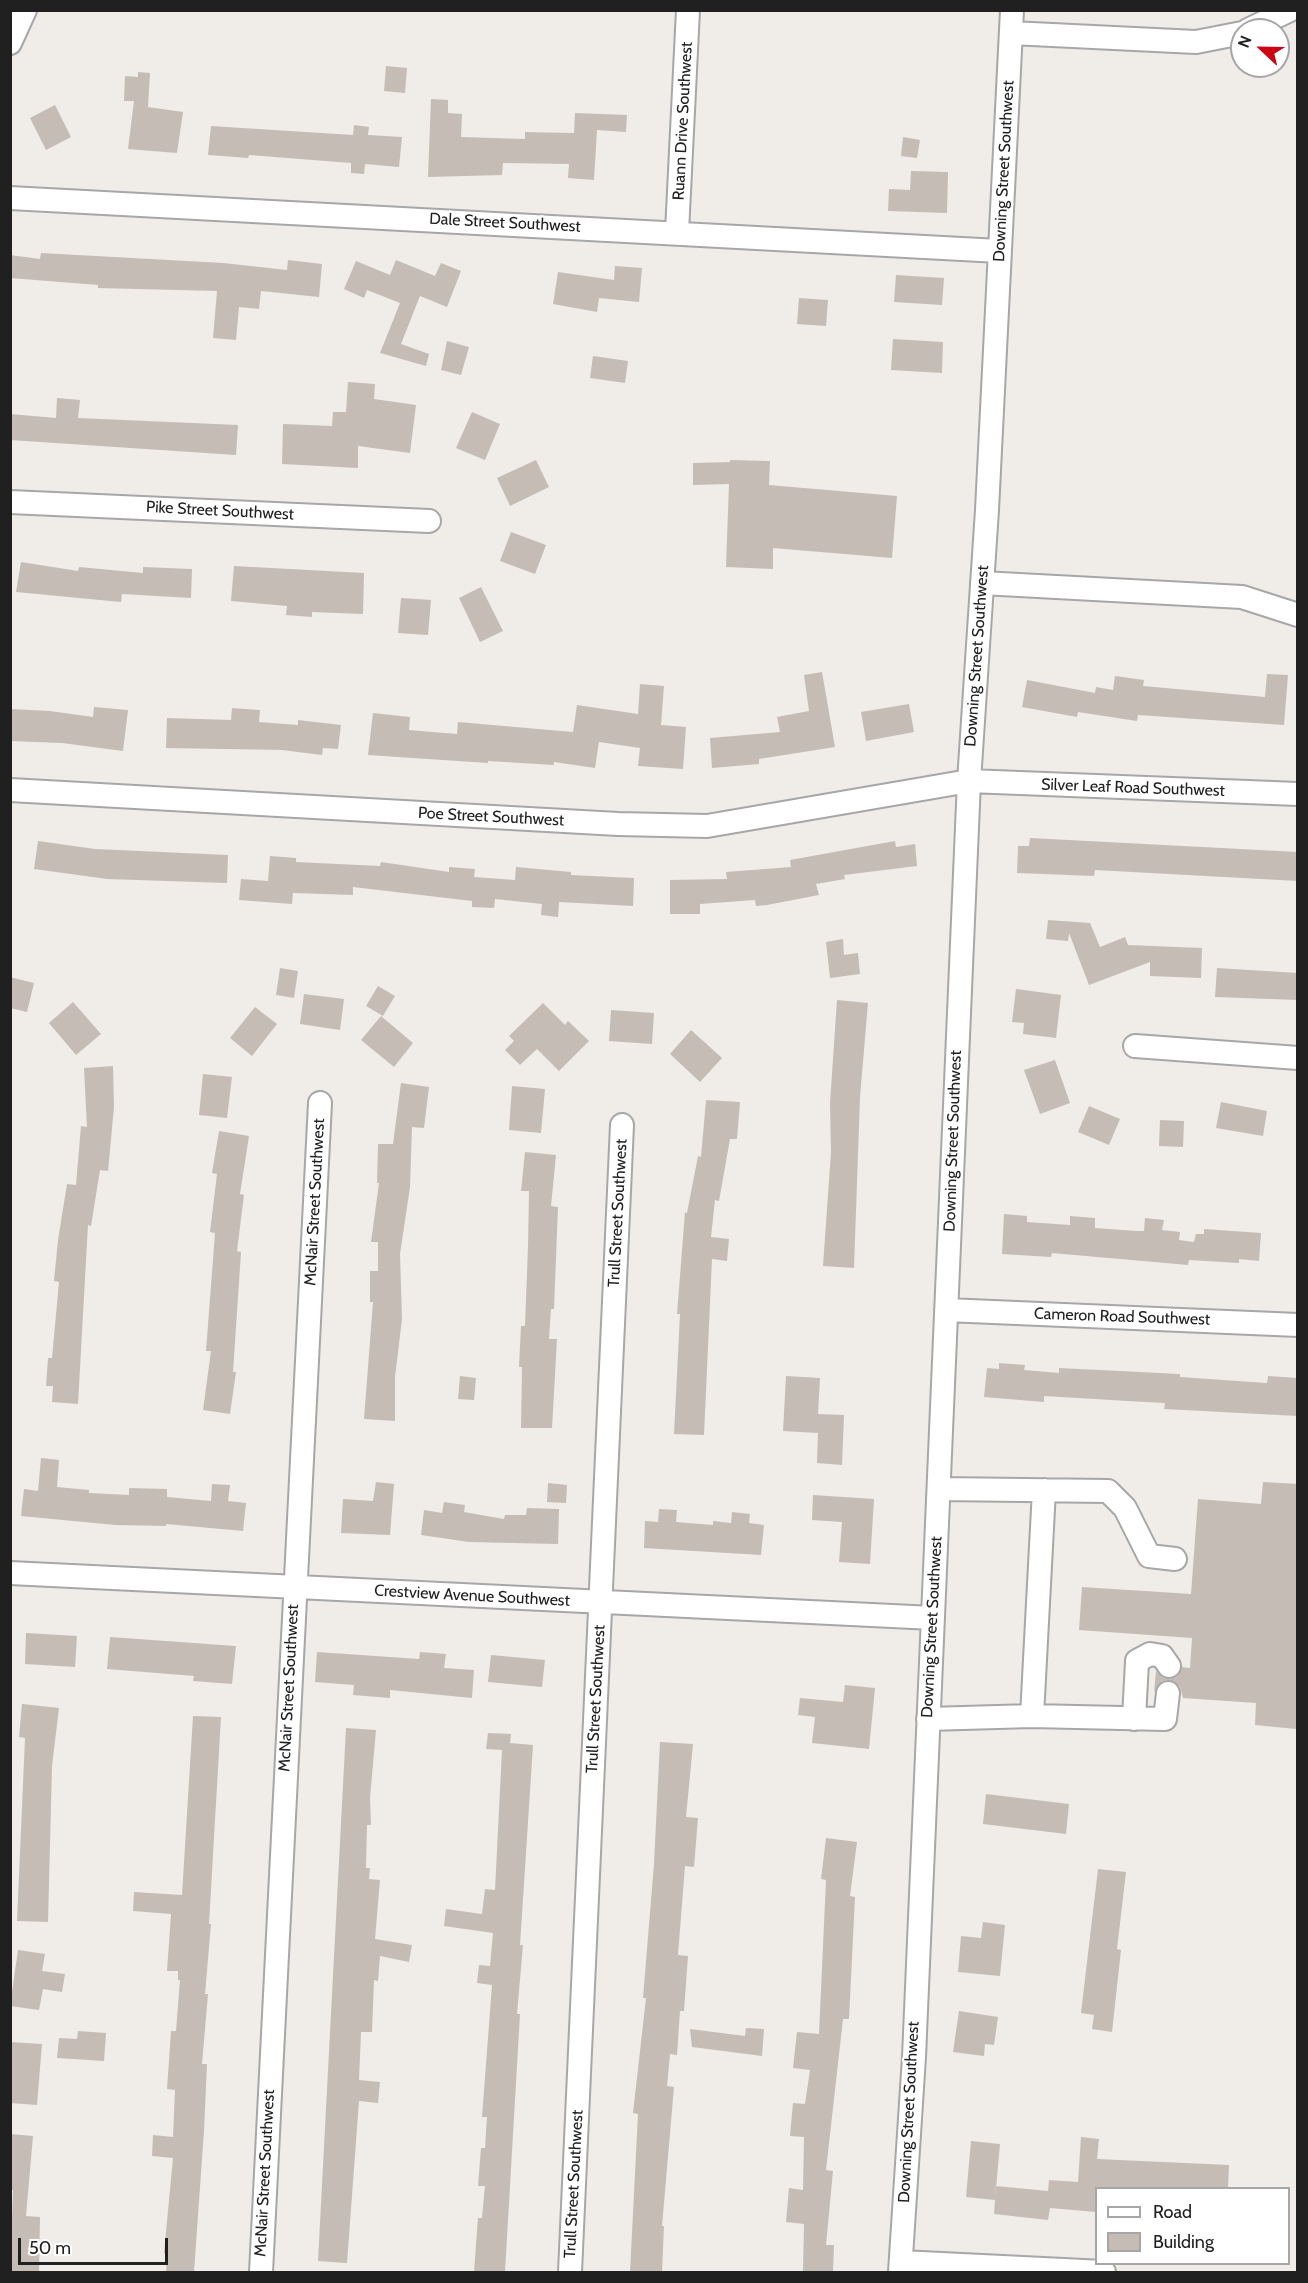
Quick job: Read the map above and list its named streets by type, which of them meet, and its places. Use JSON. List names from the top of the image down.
{
  "streets": {
    "street": [
      "Ruann Drive Southwest",
      "Downing Street Southwest",
      "Dale Street Southwest",
      "Pike Street Southwest",
      "Silver Leaf Road Southwest",
      "Poe Street Southwest",
      "McNair Street Southwest",
      "Trull Street Southwest",
      "Cameron Road Southwest",
      "Crestview Avenue Southwest"
    ]
  },
  "crossings": [
    ["Ruann Drive Southwest", "Dale Street Southwest"],
    ["Downing Street Southwest", "Dale Street Southwest"],
    ["Downing Street Southwest", "Silver Leaf Road Southwest"],
    ["Downing Street Southwest", "Poe Street Southwest"],
    ["Downing Street Southwest", "Cameron Road Southwest"],
    ["Downing Street Southwest", "Crestview Avenue Southwest"],
    ["Silver Leaf Road Southwest", "Poe Street Southwest"],
    ["McNair Street Southwest", "Crestview Avenue Southwest"],
    ["Trull Street Southwest", "Crestview Avenue Southwest"]
  ],
  "legend": ["Road", "Building"],
  "scale_bar": "50 m",
  "north": "left"
}
